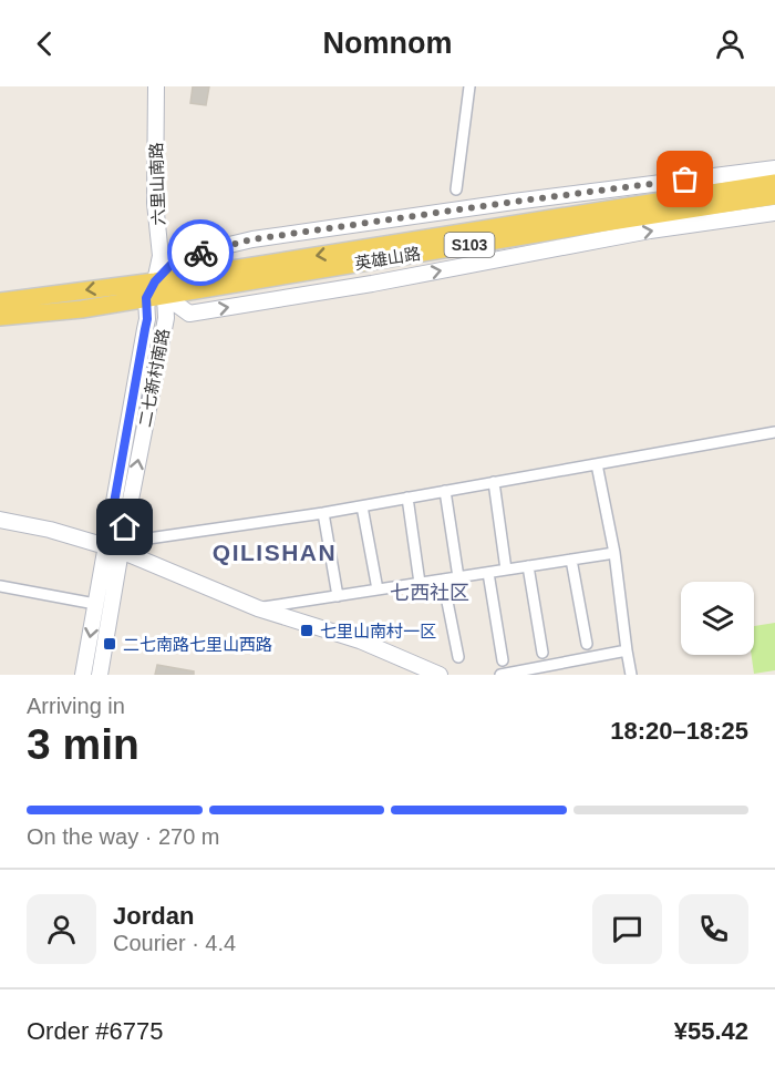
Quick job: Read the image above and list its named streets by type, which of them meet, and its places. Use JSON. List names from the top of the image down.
{
  "streets": {
    "main road": ["S103", "英雄山路"],
    "street": ["六里山南路", "二七新村南路"]
  },
  "crossings": [
    ["六里山南路", "英雄山路"],
    ["六里山南路", "二七新村南路"],
    ["英雄山路", "二七新村南路"]
  ],
  "districts": ["QILISHAN", "七西社区"],
  "places": {
    "transit": ["七里山南村一区", "二七南路七里山西路"]
  },
  "page": {
    "header": "Nomnom",
    "heading": ["3 min", "Arriving in", "18:20–18:25"],
    "panel": [
      "Jordan",
      "Courier · 4.4",
      "Order #6775",
      "¥55.42"
    ],
    "bar": "On the way · 270 m"
  }
}
